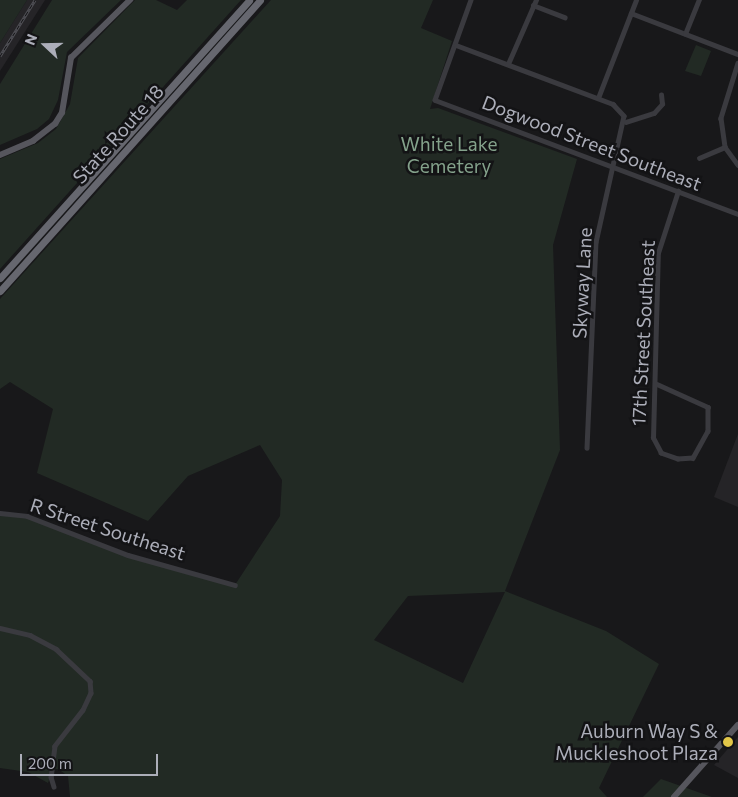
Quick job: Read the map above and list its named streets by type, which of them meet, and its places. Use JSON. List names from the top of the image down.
{
  "streets": {
    "highway": ["State Route 18"],
    "street": [
      "Dogwood Street Southeast",
      "Skyway Lane",
      "17th Street Southeast",
      "R Street Southeast"
    ]
  },
  "crossings": [
    ["Dogwood Street Southeast", "Skyway Lane"],
    ["Dogwood Street Southeast", "17th Street Southeast"]
  ],
  "parks": ["White Lake Cemetery"],
  "places": ["Auburn Way S & Muckleshoot Plaza"],
  "scale_bar": "200 m",
  "north": "left"
}
